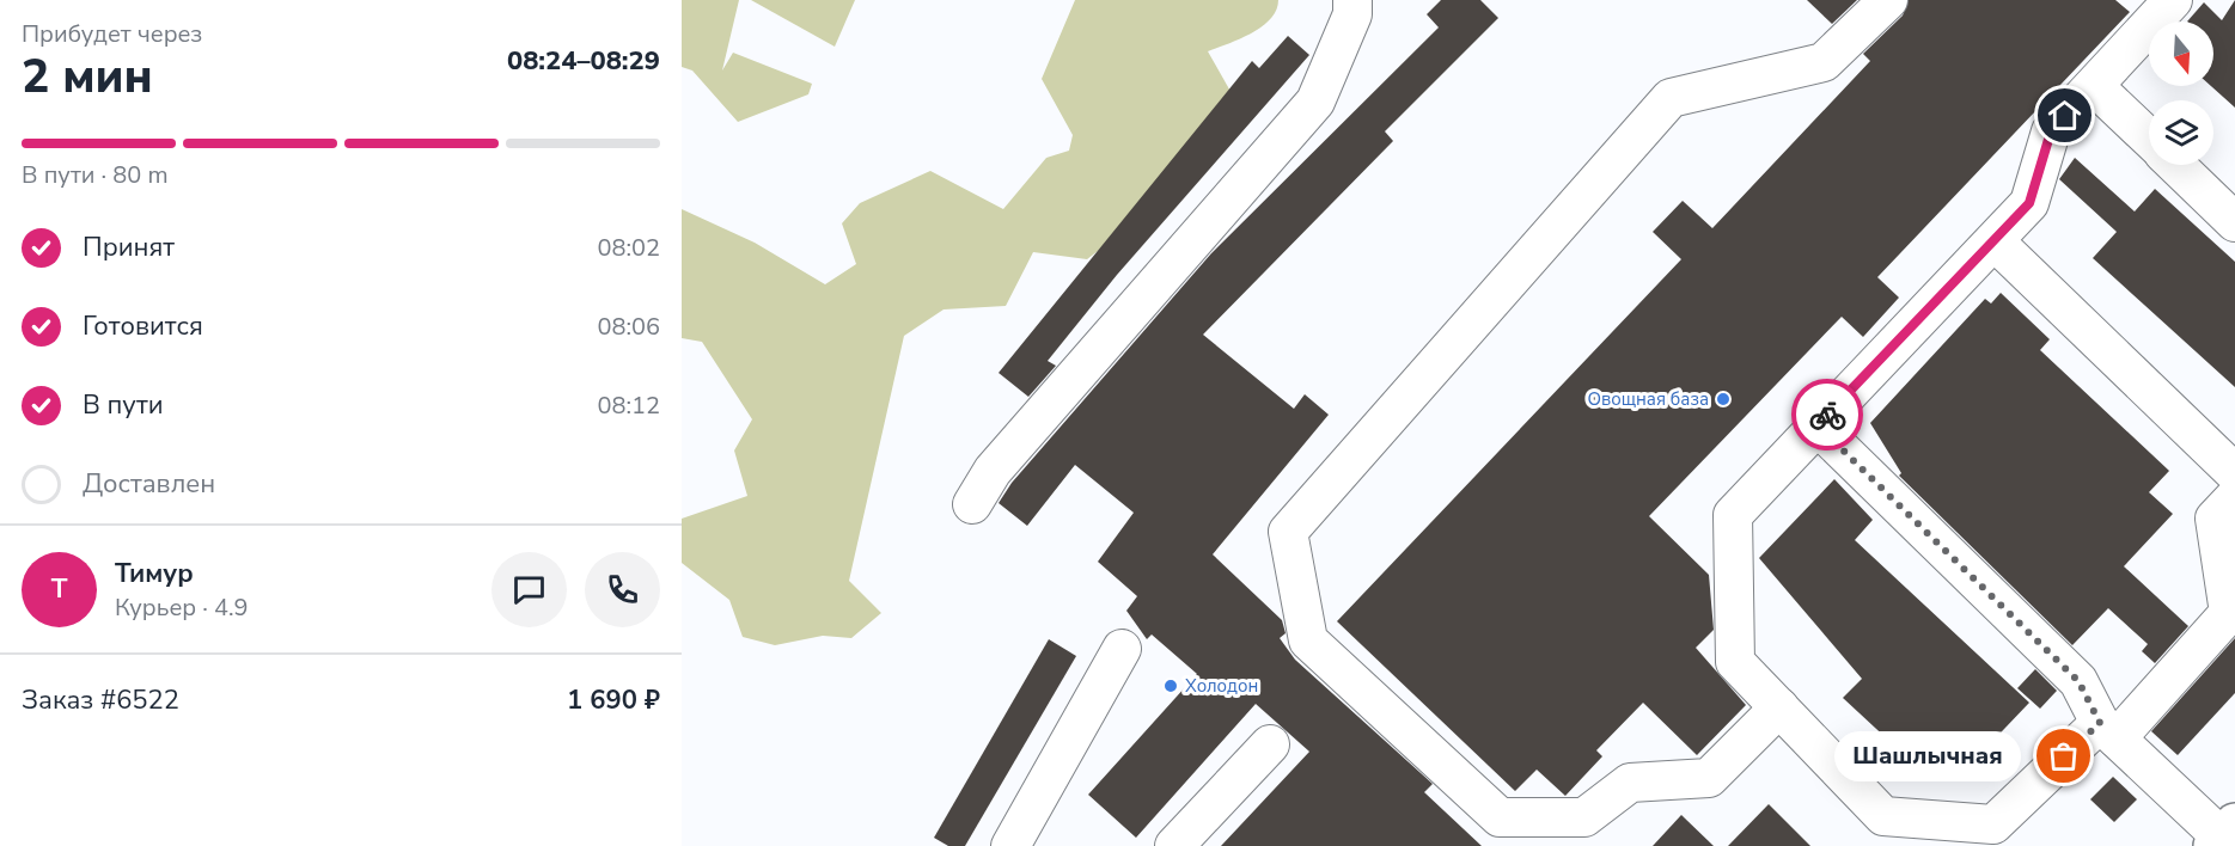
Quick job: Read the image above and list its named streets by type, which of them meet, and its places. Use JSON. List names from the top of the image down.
{
  "places": ["Овощная база", "Холодон", "Шашлычная"],
  "north": "bottom",
  "page": {
    "heading": ["2 мин", "Прибудет через", "08:24–08:29"],
    "panel": [
      "Тимур",
      "Курьер · 4.9",
      "Заказ #6522",
      "1 690 ₽"
    ],
    "bar": "В пути · 80 m",
    "list": [
      ["Принят", "08:02"],
      ["Готовится", "08:06"],
      ["В пути", "08:12"],
      "Доставлен"
    ],
    "round": "Т",
    "bubble": "Шашлычная"
  }
}
